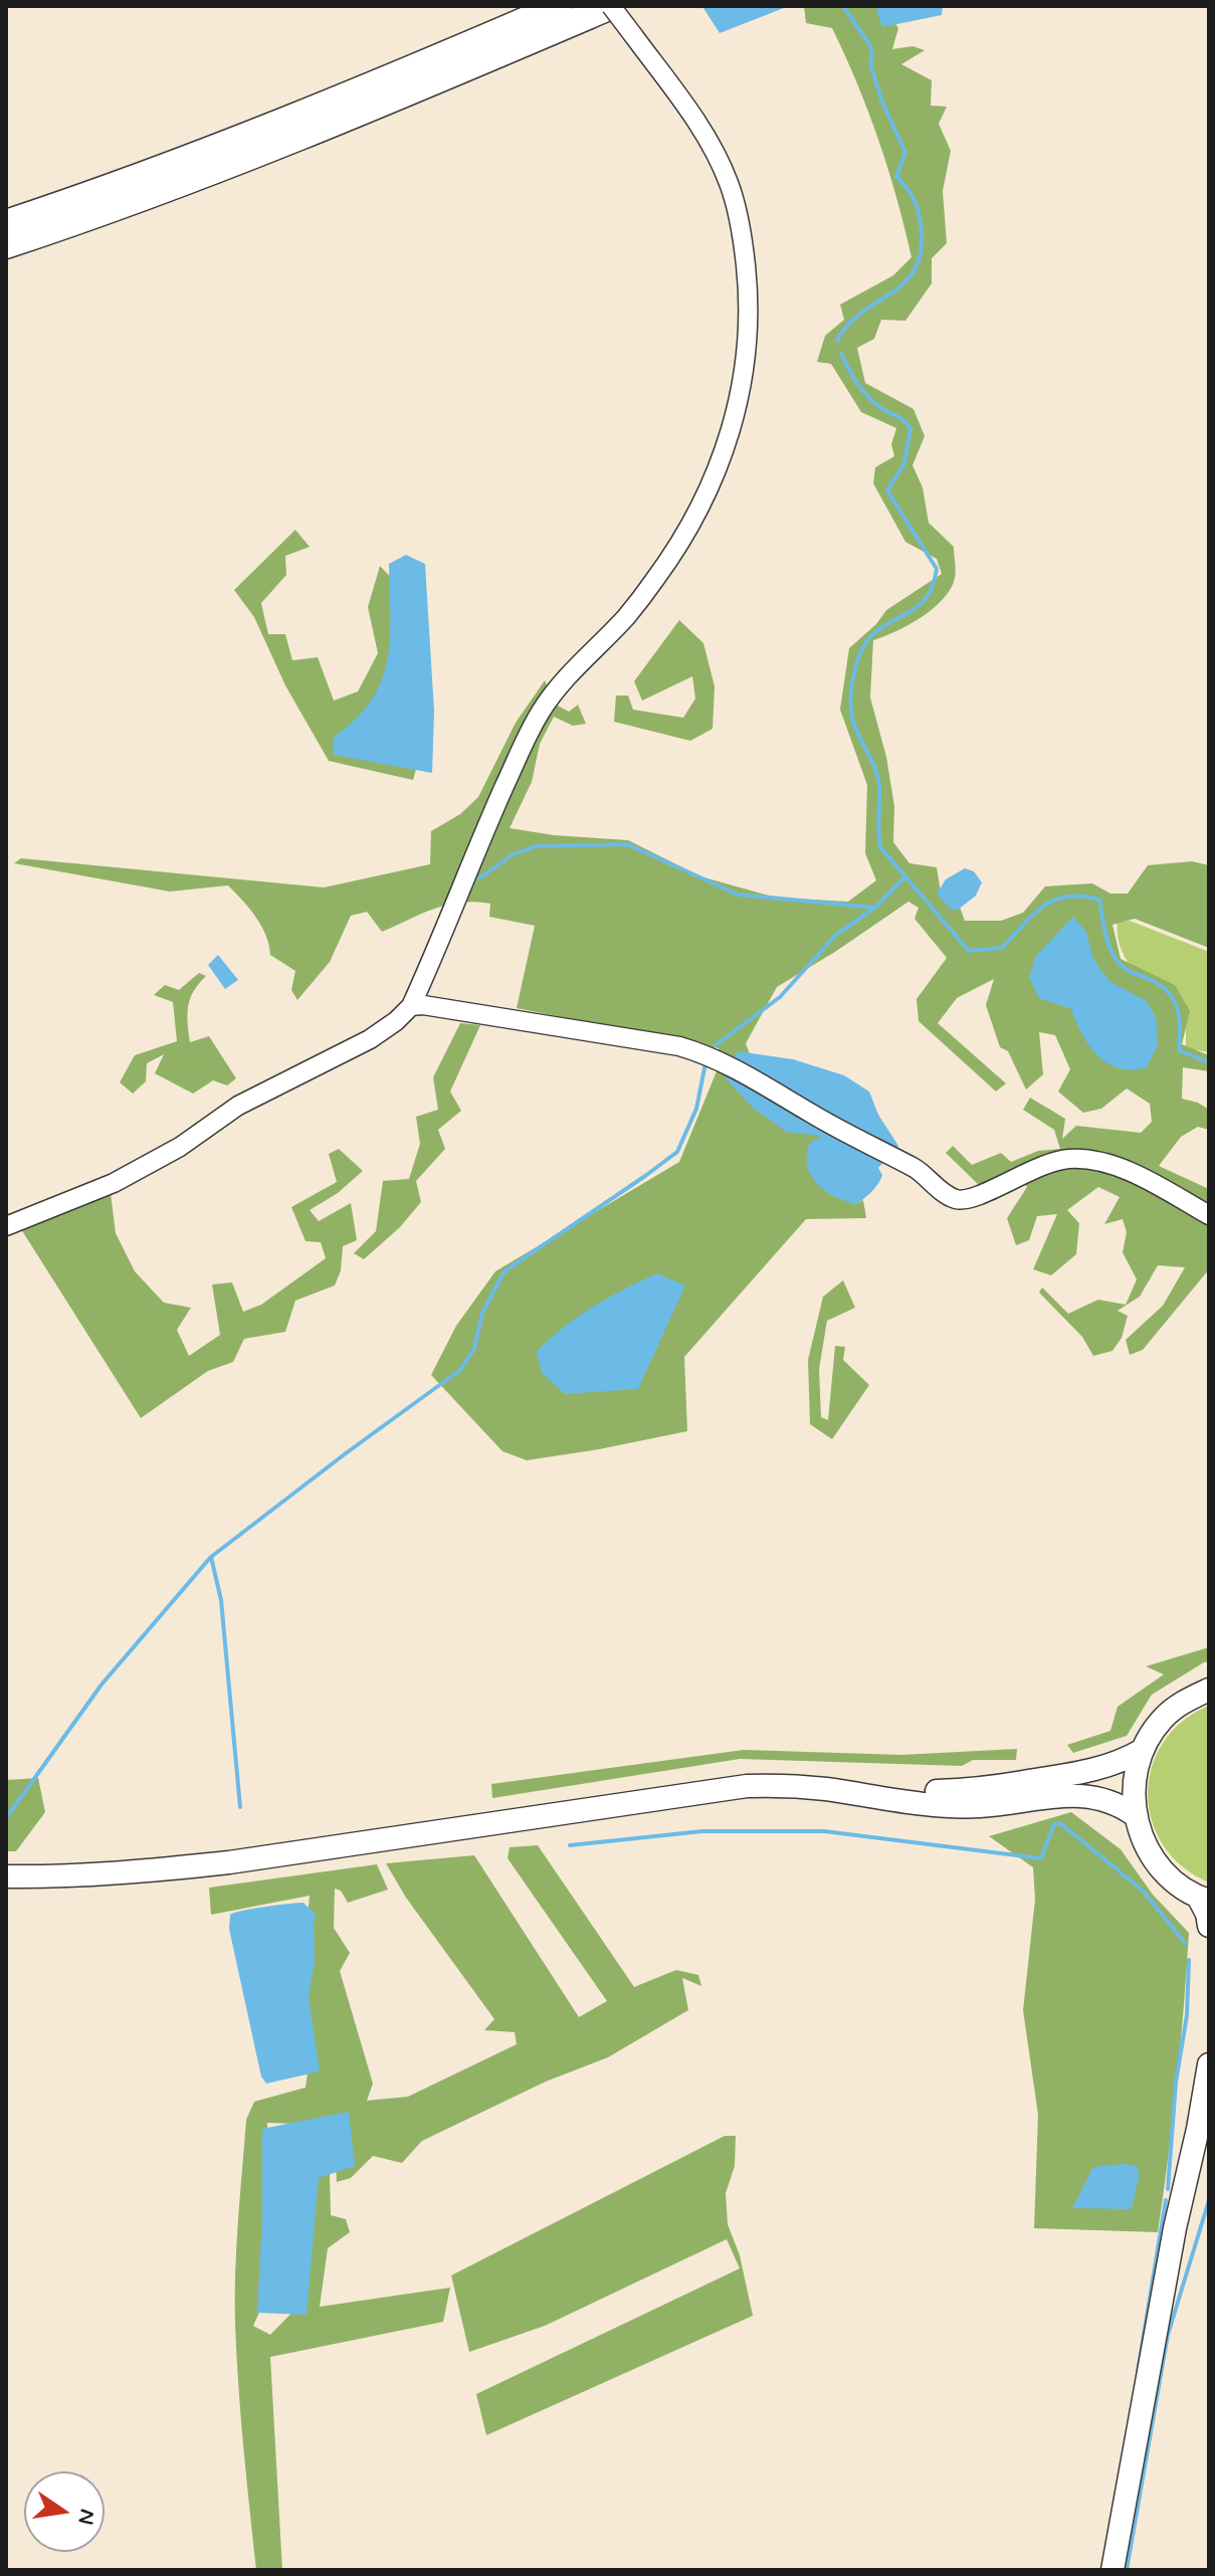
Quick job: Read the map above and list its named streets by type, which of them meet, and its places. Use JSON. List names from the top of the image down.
{
  "north": "right"
}
